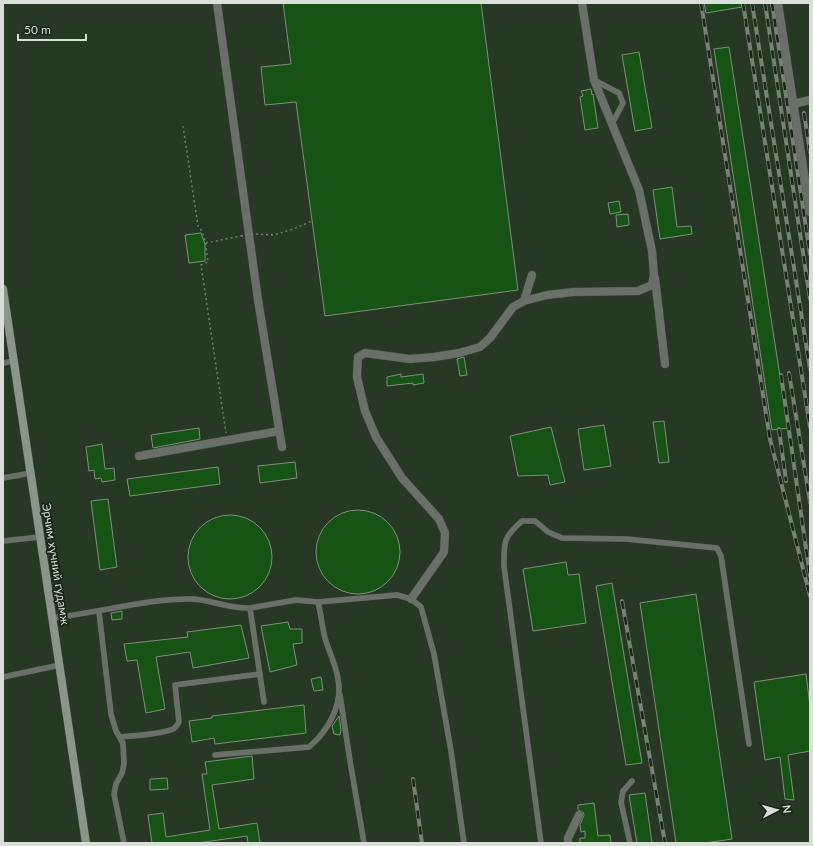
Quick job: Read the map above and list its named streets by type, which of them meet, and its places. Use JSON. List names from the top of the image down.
{
  "streets": {
    "main road": ["Эрчим хүчний гудамж"]
  },
  "scale_bar": "50 m",
  "north": "right"
}
